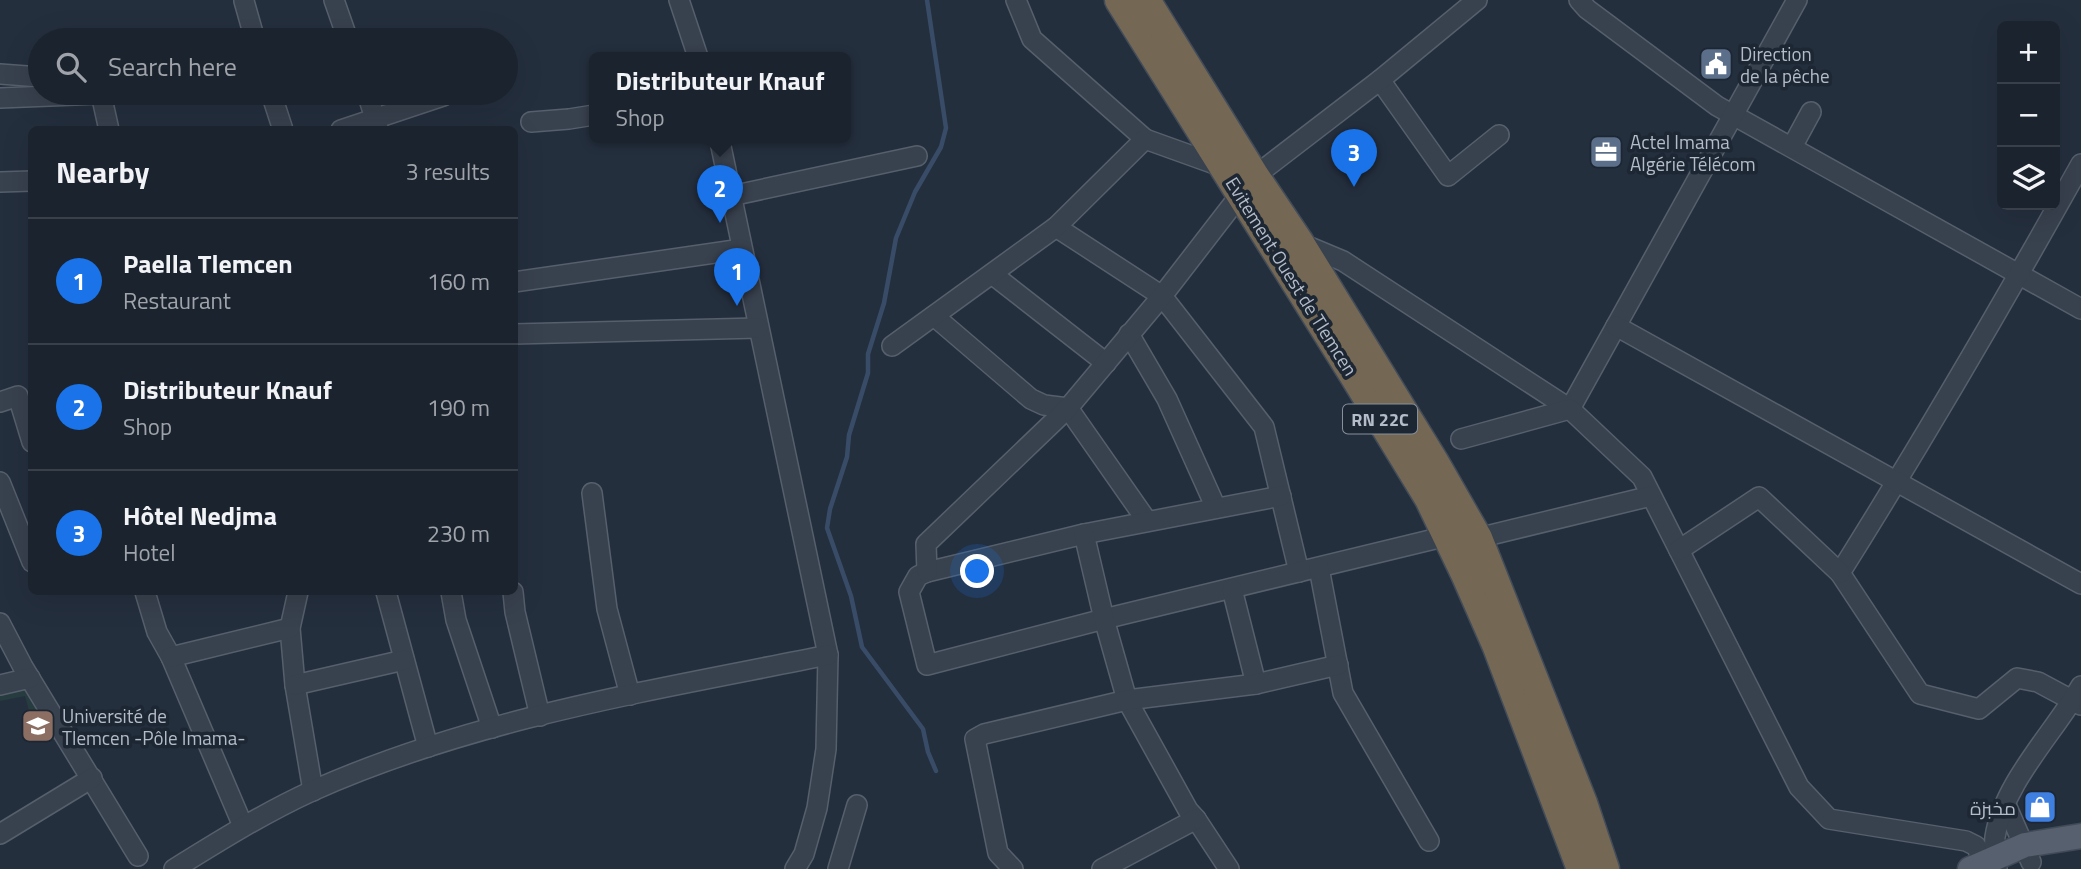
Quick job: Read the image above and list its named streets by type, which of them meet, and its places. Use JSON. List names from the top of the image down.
{
  "streets": {
    "highway": ["Evitement Ouest de Tlemcen", "RN 22C"]
  },
  "places": {
    "public building": ["Direction de la pêche"],
    "office": ["Actel Imama Algérie Télécom"],
    "school or university": ["Université de Tlemcen -Pôle Imama-"],
    "shop": ["مخبزة"]
  },
  "page": {
    "map_buttons": ["+", "−"],
    "search": "Search here",
    "popup": ["Distributeur Knauf", "Shop"],
    "heading": ["Nearby", "3 results"],
    "pins": ["3", "2", "1"],
    "list": [
      {
        "mark": "1",
        "name": "Paella Tlemcen",
        "note": "Restaurant",
        "value": "160 m"
      },
      {
        "mark": "2",
        "name": "Distributeur Knauf",
        "note": "Shop",
        "value": "190 m"
      },
      {
        "mark": "3",
        "name": "Hôtel Nedjma",
        "note": "Hotel",
        "value": "230 m"
      }
    ]
  }
}
